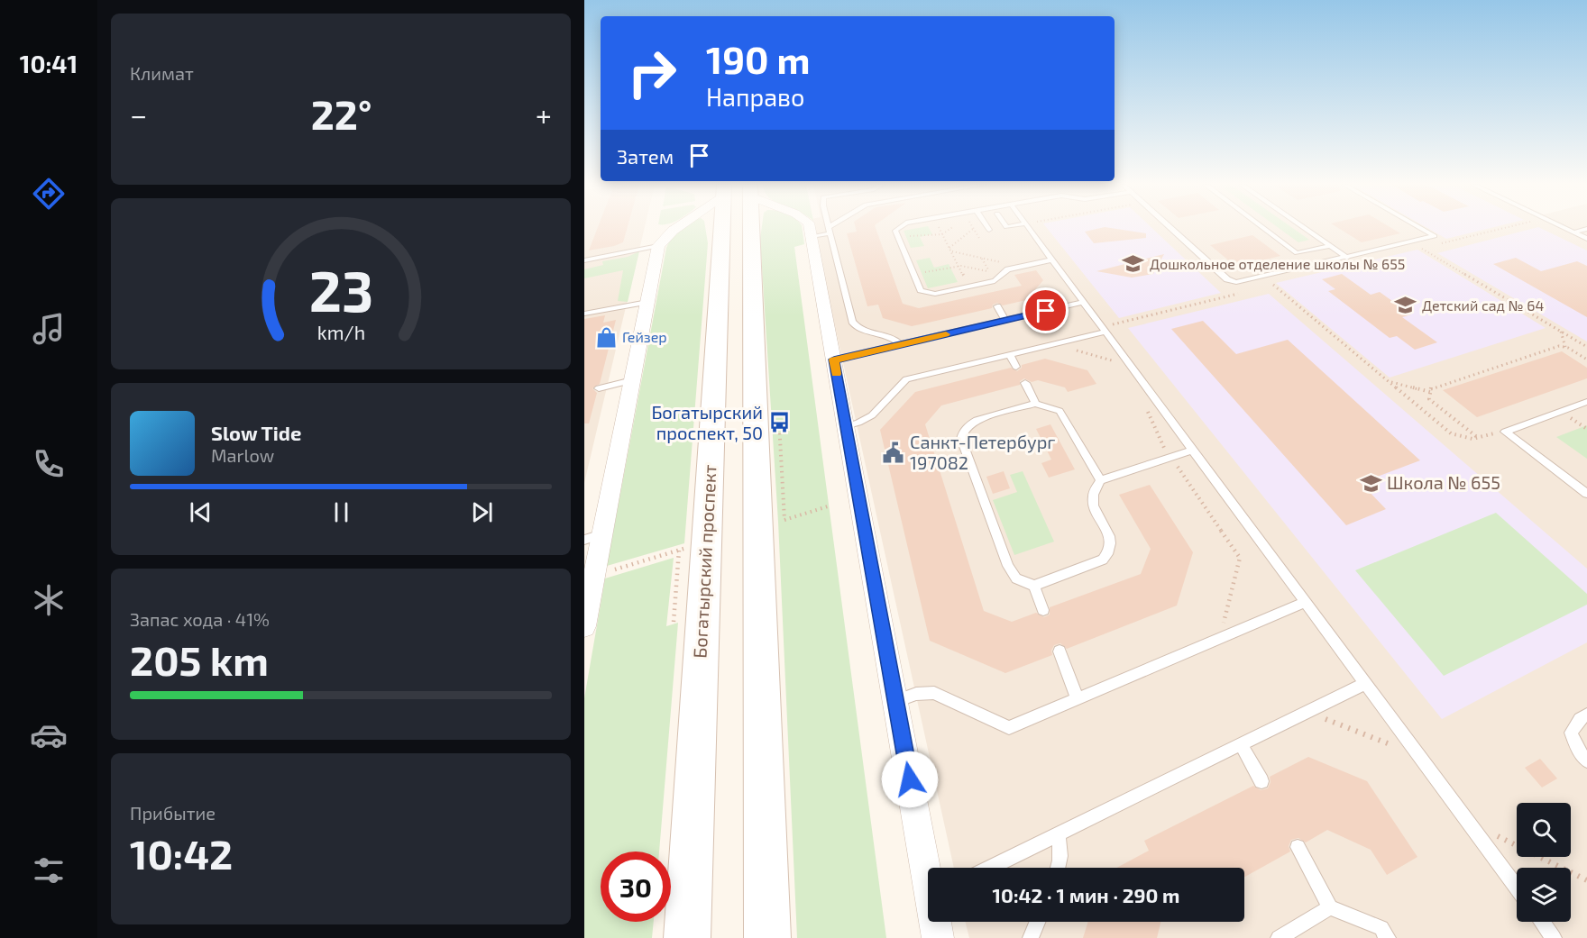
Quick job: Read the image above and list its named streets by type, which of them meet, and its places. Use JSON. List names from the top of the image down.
{
  "streets": {
    "main road": ["Богатырский проспект"]
  },
  "places": {
    "school or university": ["Дошкольное отделение школы № 655", "Детский сад № 64", "Школа № 655"],
    "shop": ["Гейзер"],
    "bus stop": ["Богатырский проспект, 50"],
    "public building": ["Санкт-Петербург 197082"]
  },
  "page": {
    "tabs": "10:41",
    "tile": [
      "Климат",
      ["Запас хода · 41%", "205 km"],
      ["Прибытие", "10:42"]
    ],
    "turn": ["190 m", "Направо"],
    "heat": ["−", "22°", "+"],
    "then": "Затем",
    "song": ["Slow Tide", "Marlow"],
    "limit": "30",
    "trip": "10:42 · 1 мин · 290 m",
    "gauge": ["23", "km/h"]
  }
}
